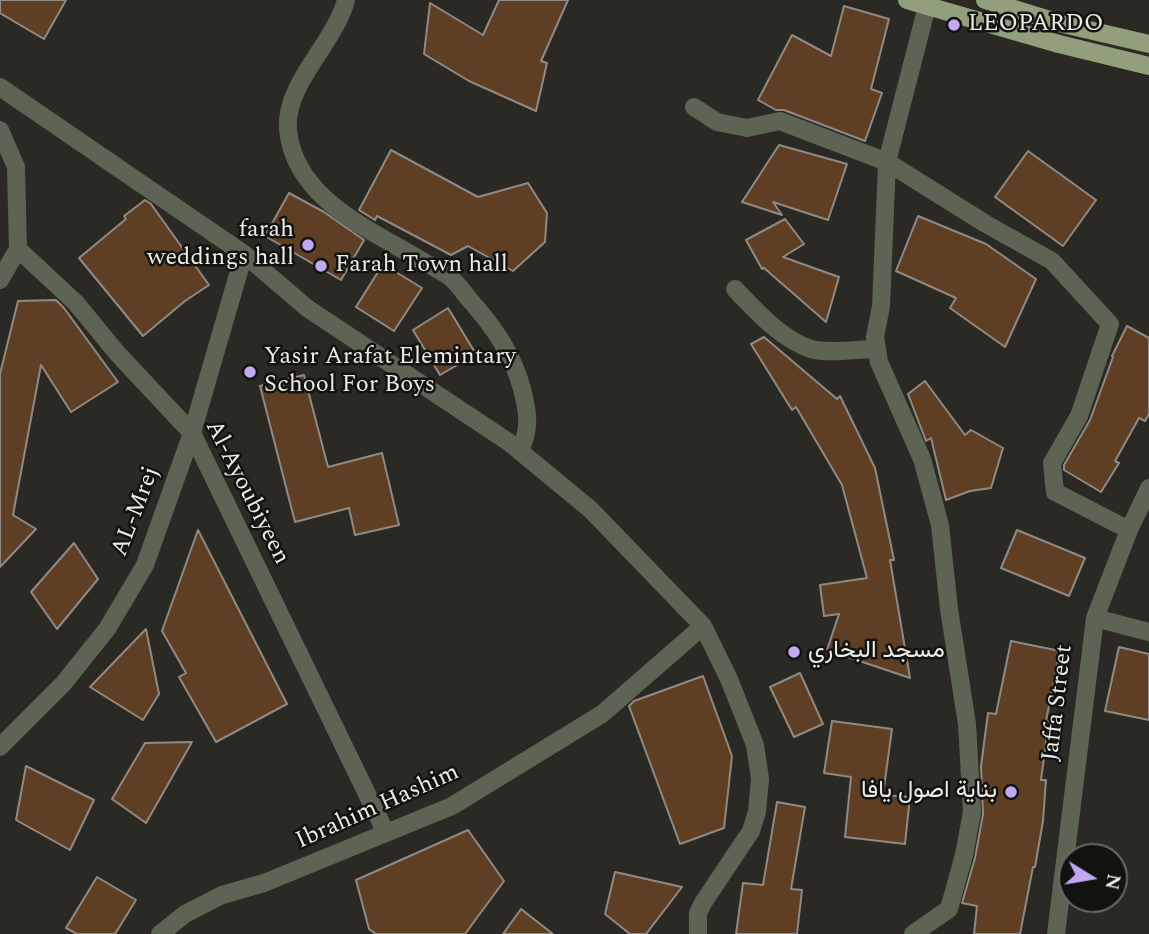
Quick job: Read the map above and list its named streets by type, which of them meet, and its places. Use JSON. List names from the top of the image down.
{
  "streets": {
    "street": [
      "Al-Ayoubiyeen",
      "AL-Mrej",
      "Jaffa Street",
      "Ibrahim Hashim"
    ]
  },
  "crossings": [
    ["Al-Ayoubiyeen", "AL-Mrej"],
    ["Al-Ayoubiyeen", "Ibrahim Hashim"]
  ],
  "places": [
    "LEOPARDO",
    "farah weddings hall",
    "Farah Town hall",
    "Yasir Arafat Elemintary School For Boys",
    "مسجد البخاري",
    "بناية اصول يافا"
  ],
  "north": "right"
}
